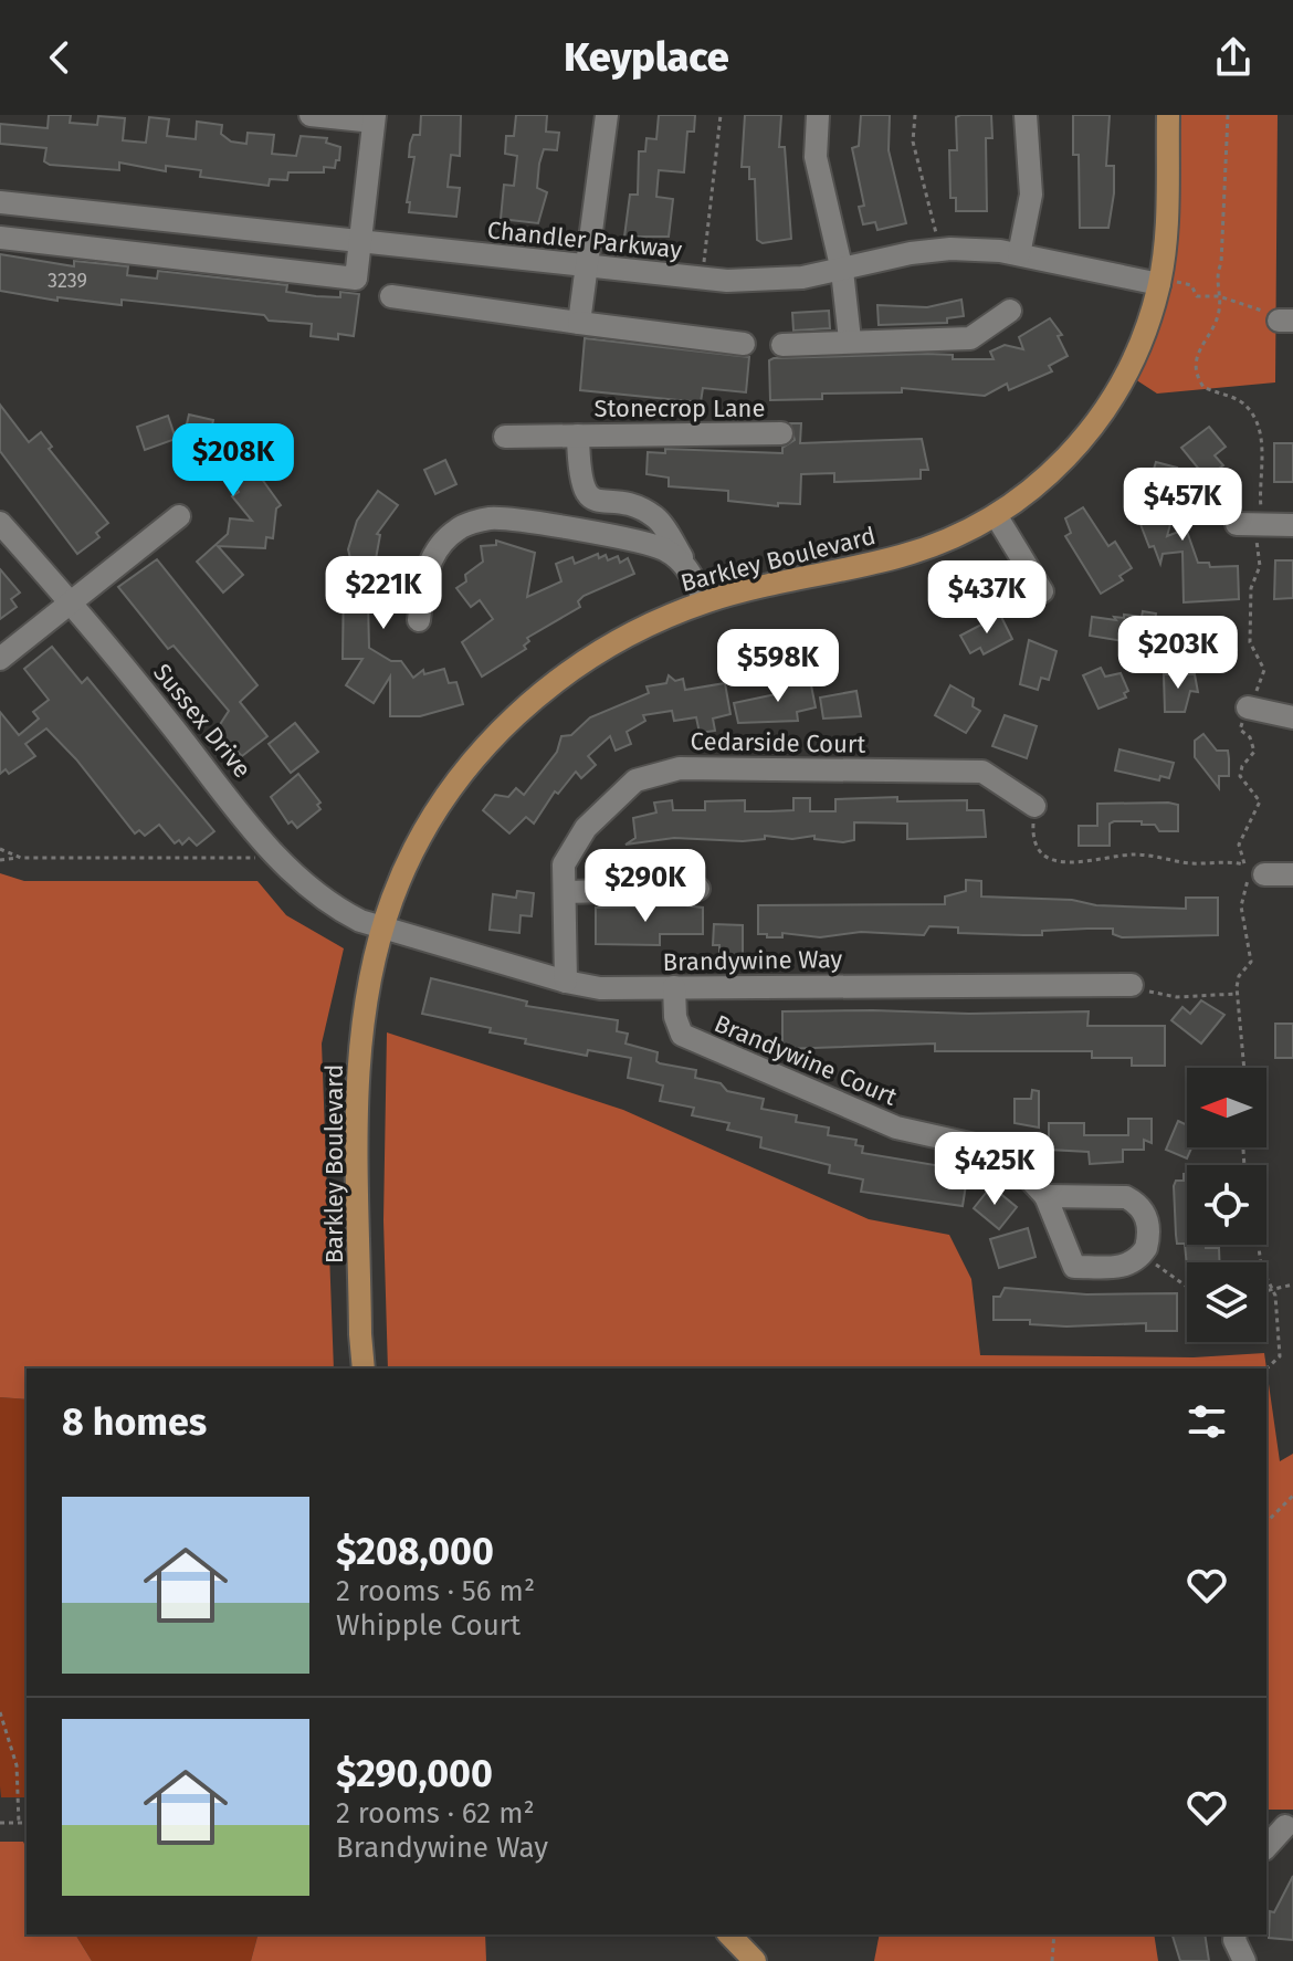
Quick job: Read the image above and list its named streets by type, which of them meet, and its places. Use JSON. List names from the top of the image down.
{
  "streets": {
    "main road": ["Barkley Boulevard"],
    "street": [
      "Chandler Parkway",
      "Stonecrop Lane",
      "Sussex Drive",
      "Cedarside Court",
      "Brandywine Way",
      "Brandywine Court"
    ]
  },
  "crossings": [
    ["Chandler Parkway", "Barkley Boulevard"],
    ["Stonecrop Lane", "Barkley Boulevard"],
    ["Barkley Boulevard", "Sussex Drive"],
    ["Barkley Boulevard", "Brandywine Way"],
    ["Sussex Drive", "Brandywine Way"],
    ["Cedarside Court", "Brandywine Way"],
    ["Brandywine Way", "Brandywine Court"]
  ],
  "house_numbers": ["3239"],
  "north": "left",
  "page": {
    "header": "Keyplace",
    "price": [
      "$208K",
      "$457K",
      "$221K",
      "$437K",
      "$203K",
      "$598K",
      "$290K",
      "$425K"
    ],
    "heading": "8 homes",
    "list": [
      {
        "name": "$208,000",
        "note": "2 rooms · 56 m² · Whipple Court"
      },
      {
        "name": "$290,000",
        "note": "2 rooms · 62 m² · Brandywine Way"
      }
    ]
  }
}
